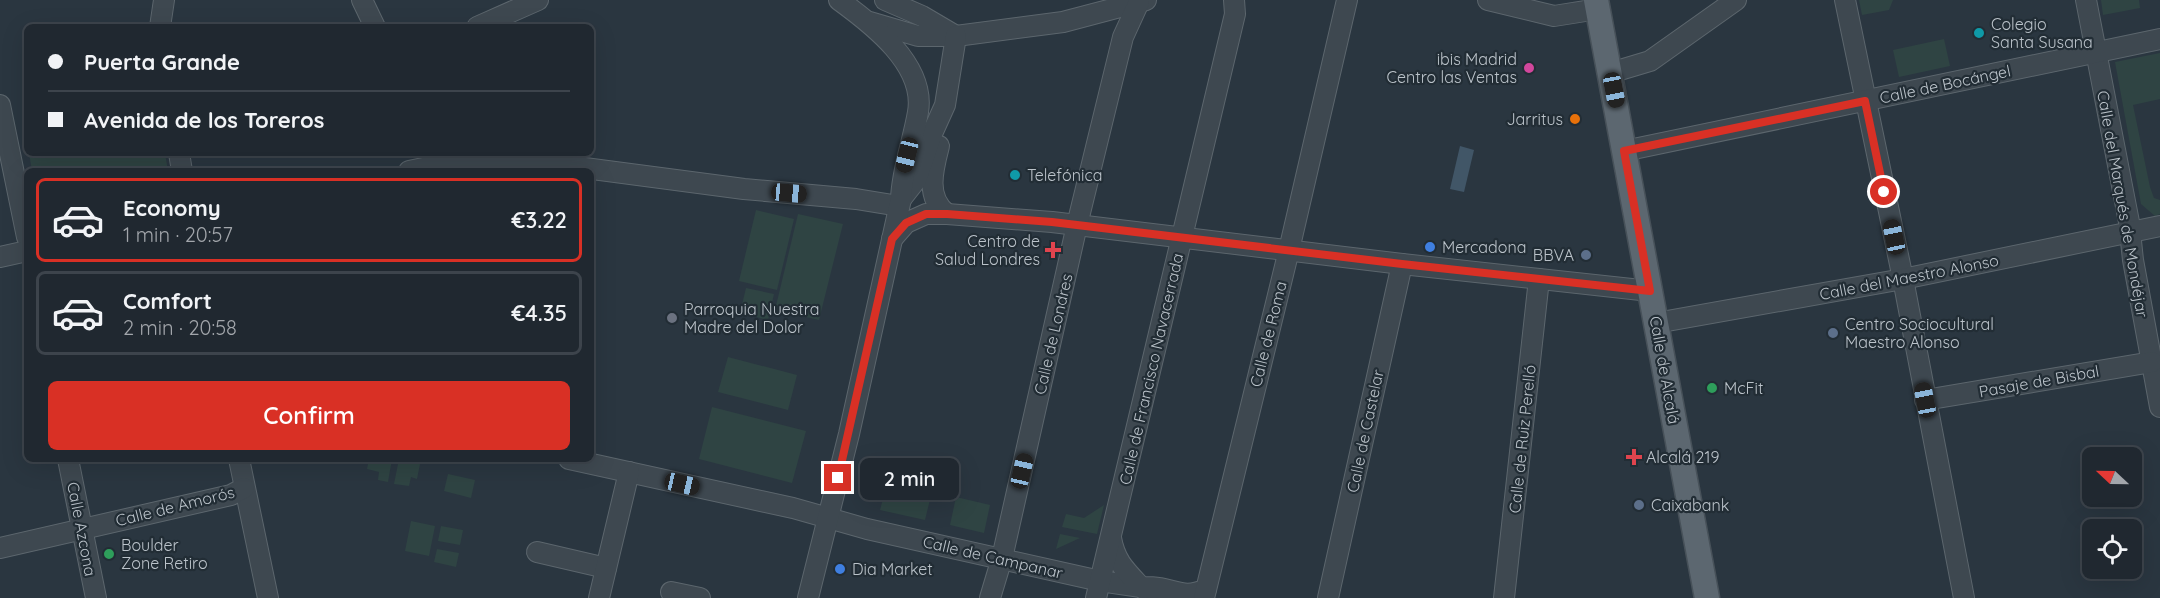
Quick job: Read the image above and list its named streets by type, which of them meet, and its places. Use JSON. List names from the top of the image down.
{
  "streets": {
    "main road": ["Calle de Alcalá"],
    "street": [
      "Calle de Bocángel",
      "Calle del Marqués de Mondéjar",
      "Calle del Maestro Alonso",
      "Calle de Londres",
      "Calle de Roma",
      "Calle de Francisco Navacerrada",
      "Pasaje de Bisbal",
      "Calle de Castelar",
      "Calle de Ruiz Perelló",
      "Calle de Amorós",
      "Calle Azcona",
      "Calle de Campanar"
    ]
  },
  "crossings": [
    ["Calle de Bocángel", "Calle del Marqués de Mondéjar"],
    ["Calle de Bocángel", "Calle de Alcalá"],
    ["Calle del Marqués de Mondéjar", "Calle del Maestro Alonso"],
    ["Calle del Marqués de Mondéjar", "Pasaje de Bisbal"],
    ["Calle del Maestro Alonso", "Calle de Alcalá"],
    ["Calle de Londres", "Calle de Campanar"],
    ["Calle de Roma", "Calle de Campanar"],
    ["Calle de Francisco Navacerrada", "Calle de Campanar"],
    ["Calle de Amorós", "Calle Azcona"]
  ],
  "places": {
    "other": [
      "Colegio Santa Susana",
      "ibis Madrid Centro las Ventas",
      "Jarritus",
      "Telefónica",
      "Mercadona",
      "BBVA",
      "Parroquia Nuestra Madre del Dolor",
      "Centro Sociocultural Maestro Alonso",
      "McFit",
      "Caixabank",
      "Boulder Zone Retiro",
      "Dia Market"
    ],
    "health": ["Centro de Salud Londres", "Alcalá 219"]
  },
  "north": "left",
  "page": {
    "banner": ["Puerta Grande", "Avenida de los Toreros"],
    "list": [
      {
        "name": "Economy",
        "note": "1 min · 20:57",
        "value": "€3.22"
      },
      {
        "name": "Comfort",
        "note": "2 min · 20:58",
        "value": "€4.35"
      }
    ],
    "buttons": "Confirm",
    "bubble": "2 min"
  }
}
